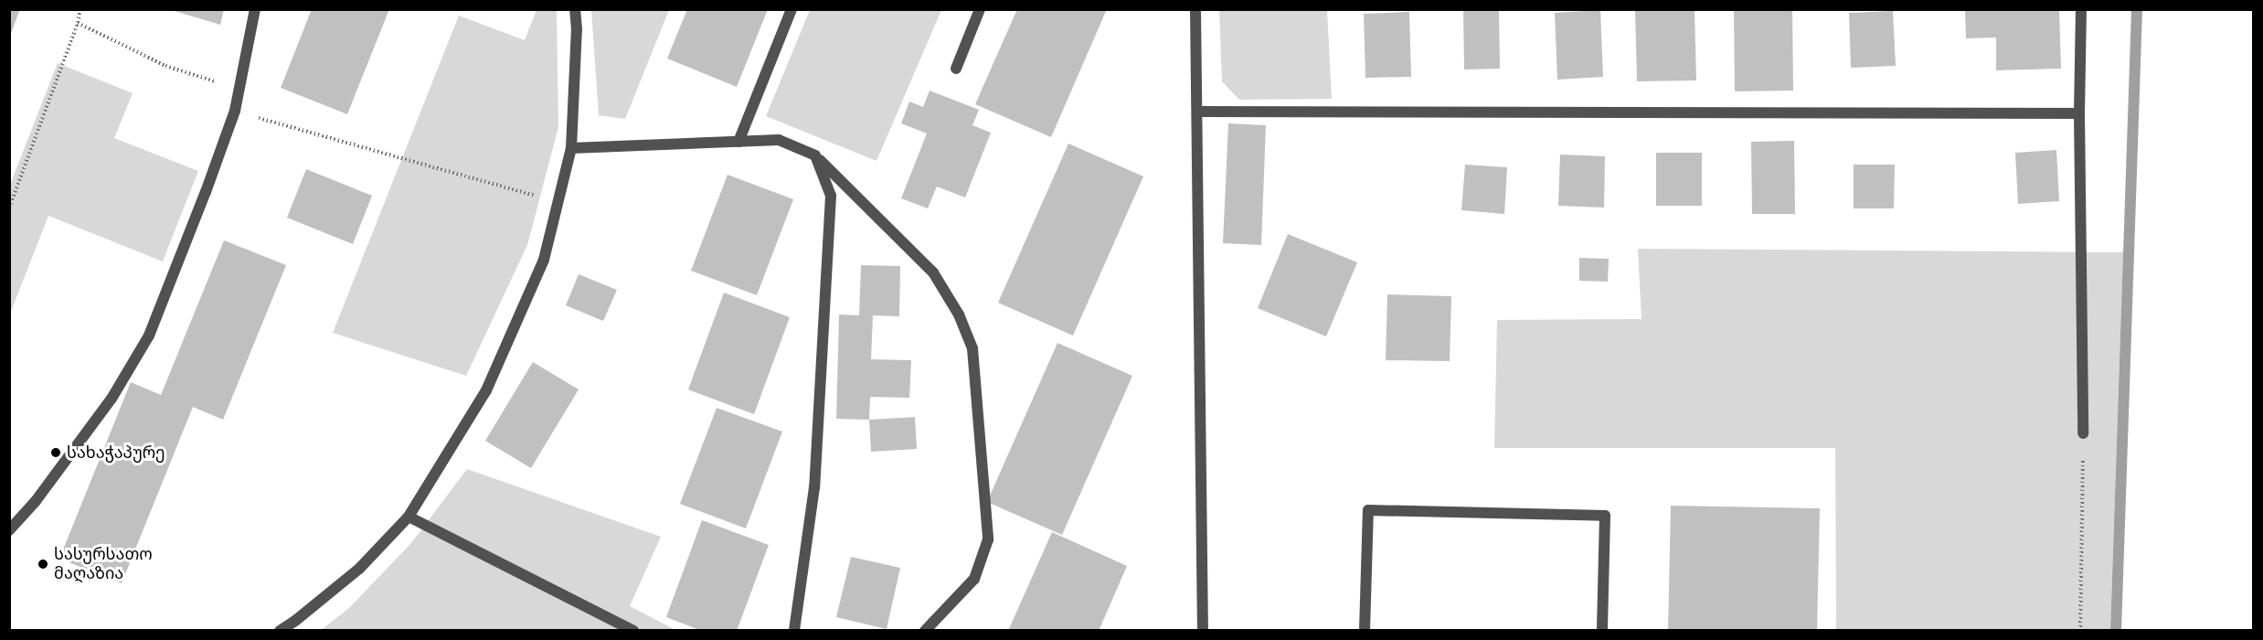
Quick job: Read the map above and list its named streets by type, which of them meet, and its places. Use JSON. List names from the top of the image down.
{
  "places": ["სახაჭაპურე", "სასურსათო მაღაზია"]
}
